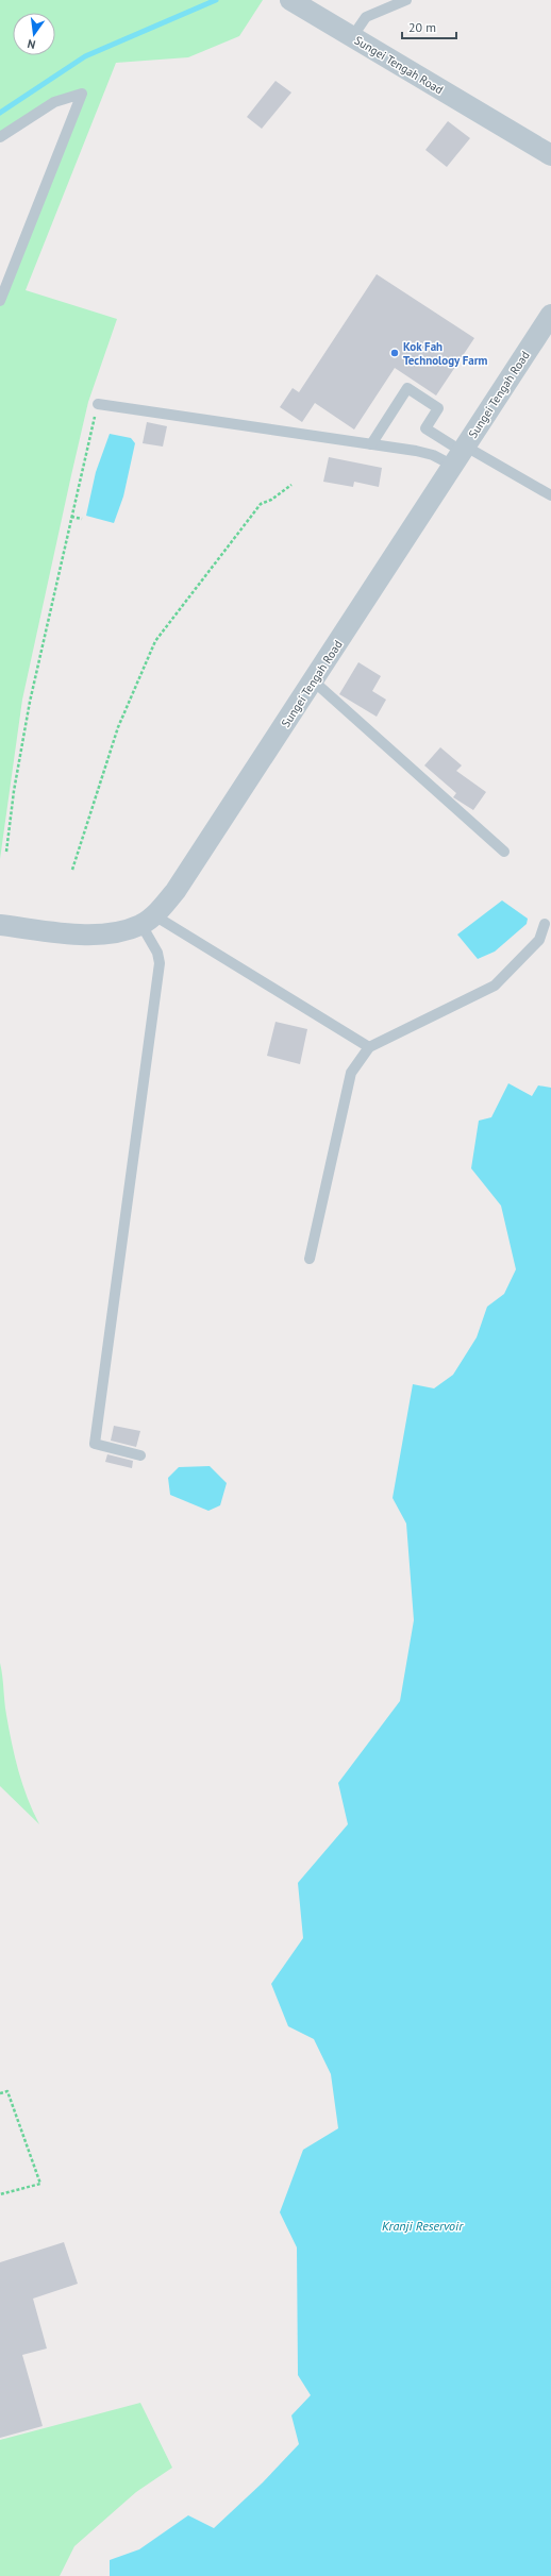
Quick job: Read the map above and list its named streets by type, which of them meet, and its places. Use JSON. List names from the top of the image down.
{
  "streets": {
    "street": ["Sungei Tengah Road"]
  },
  "water": ["Kranji Reservoir"],
  "places": ["Kok Fah Technology Farm"],
  "scale_bar": "20 m",
  "north": "bottom"
}
